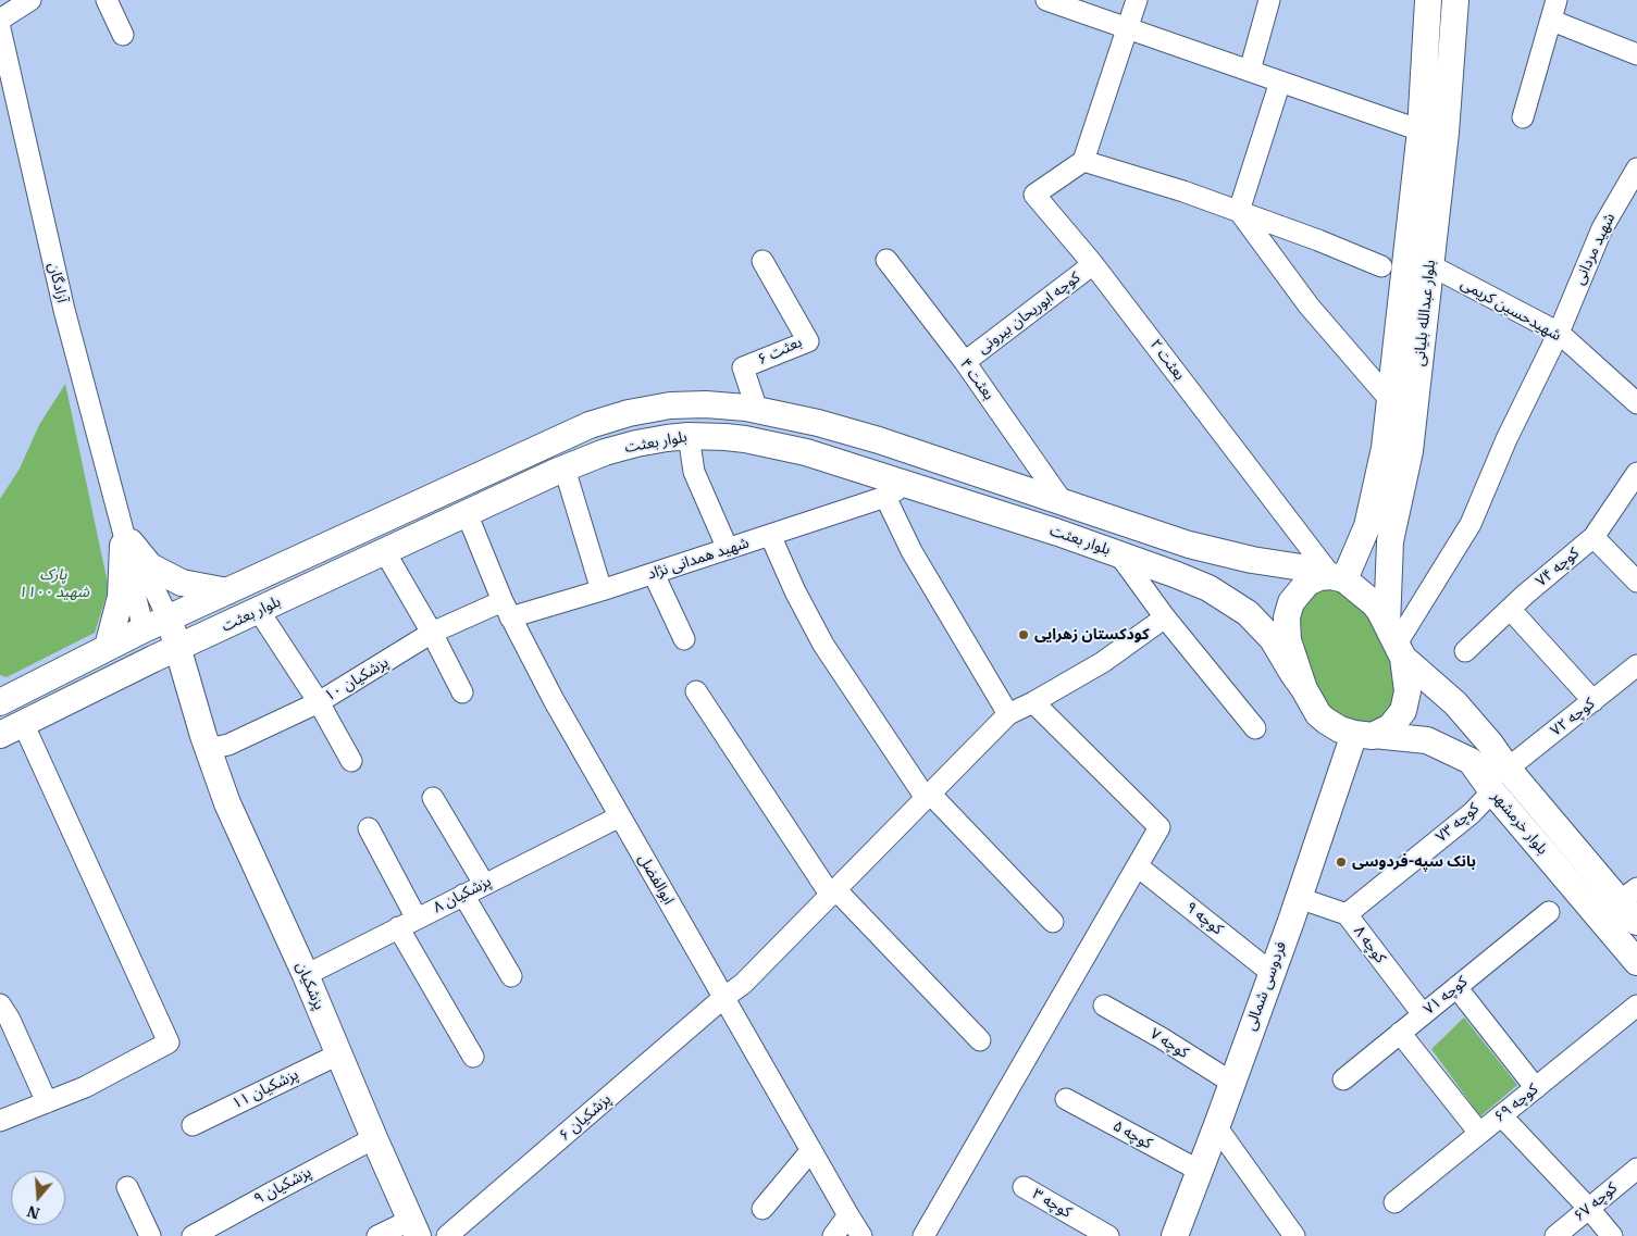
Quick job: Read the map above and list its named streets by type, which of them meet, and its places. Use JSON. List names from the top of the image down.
{
  "streets": {
    "main road": [
      "بلوار عبدالله بلیانی",
      "بلوار بعثت",
      "بلوار خرمشهر",
      "پزشکیان",
      "فردوسی شمالی"
    ],
    "street": [
      "شهید مردانی",
      "آزادگان",
      "شهیدحسین کریمی",
      "کوچه ابوریحان بیرونی",
      "بعثت ۶",
      "بعثت ۲",
      "بعثت ۴",
      "شهید همدانی نژاد",
      "کوچه ۷۴",
      "پزشکیان ۱۰",
      "کوچه ۷۲",
      "کوچه ۷۳",
      "ابوالفضل",
      "پزشکیان ۸",
      "کوچه ۹",
      "کوچه ۸",
      "کوچه ۷۱",
      "کوچه ۷",
      "پزشکیان ۱۱",
      "کوچه ۶۹",
      "پزشکیان ۶",
      "کوچه ۵",
      "پزشکیان ۹",
      "کوچه ۶۷",
      "کوچه ۳"
    ]
  },
  "crossings": [
    ["شهید مردانی", "شهیدحسین کریمی"],
    ["شهید مردانی", "بلوار عبدالله بلیانی"],
    ["شهید مردانی", "بعثت ۲"],
    ["شهید مردانی", "بلوار بعثت"],
    ["شهید مردانی", "بلوار خرمشهر"],
    ["شهید مردانی", "فردوسی شمالی"],
    ["شهیدحسین کریمی", "بلوار عبدالله بلیانی"],
    ["کوچه ابوریحان بیرونی", "بعثت ۲"],
    ["کوچه ابوریحان بیرونی", "بعثت ۴"],
    ["بلوار عبدالله بلیانی", "بعثت ۲"],
    ["بلوار عبدالله بلیانی", "بلوار بعثت"],
    ["بلوار عبدالله بلیانی", "بلوار خرمشهر"],
    ["بلوار عبدالله بلیانی", "فردوسی شمالی"],
    ["بعثت ۶", "بلوار بعثت"],
    ["بعثت ۲", "بلوار بعثت"],
    ["بعثت ۲", "بلوار خرمشهر"],
    ["بعثت ۲", "فردوسی شمالی"],
    ["بعثت ۴", "بلوار بعثت"],
    ["بلوار بعثت", "شهید همدانی نژاد"],
    ["بلوار بعثت", "بلوار خرمشهر"],
    ["بلوار بعثت", "ابوالفضل"],
    ["بلوار بعثت", "پزشکیان"],
    ["بلوار بعثت", "فردوسی شمالی"],
    ["شهید همدانی نژاد", "پزشکیان ۱۰"],
    ["شهید همدانی نژاد", "ابوالفضل"],
    ["پزشکیان ۱۰", "ابوالفضل"],
    ["پزشکیان ۱۰", "پزشکیان"],
    ["کوچه ۷۲", "بلوار خرمشهر"],
    ["کوچه ۷۳", "بلوار خرمشهر"],
    ["کوچه ۷۳", "کوچه ۸"],
    ["بلوار خرمشهر", "فردوسی شمالی"],
    ["ابوالفضل", "پزشکیان ۸"],
    ["ابوالفضل", "پزشکیان ۶"],
    ["پزشکیان ۸", "پزشکیان"],
    ["کوچه ۹", "فردوسی شمالی"],
    ["کوچه ۸", "فردوسی شمالی"],
    ["کوچه ۸", "کوچه ۷۱"],
    ["پزشکیان", "پزشکیان ۱۱"],
    ["پزشکیان", "پزشکیان ۹"],
    ["فردوسی شمالی", "کوچه ۷"],
    ["فردوسی شمالی", "کوچه ۵"]
  ],
  "parks": ["پارک ۱۱۰۰ شهید"],
  "places": ["کودکستان زهرایی", "بانک سپه-فردوسی"],
  "north": "bottom"
}
